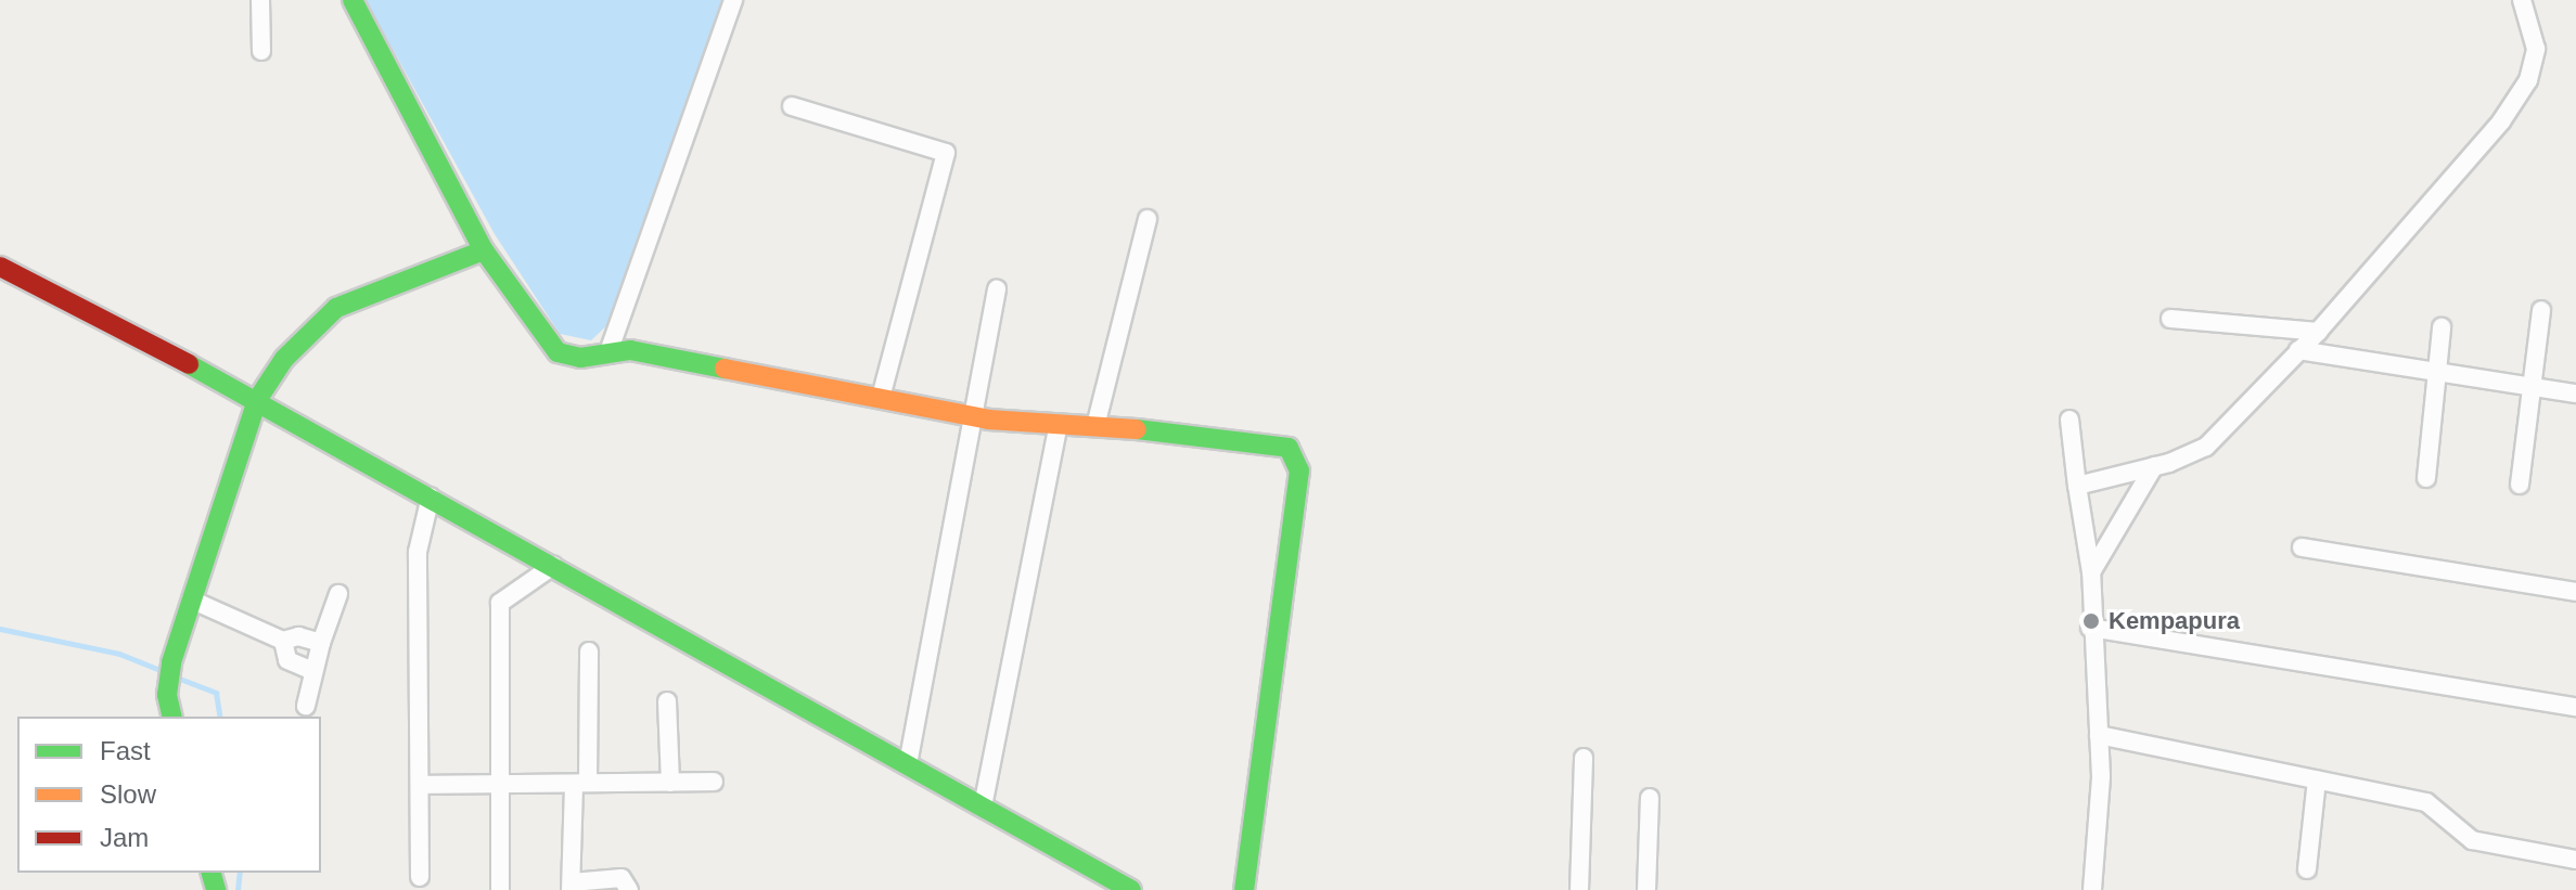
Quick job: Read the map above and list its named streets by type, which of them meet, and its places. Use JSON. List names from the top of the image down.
{
  "places": ["Kempapura"],
  "legend": ["Fast", "Slow", "Jam"]
}
